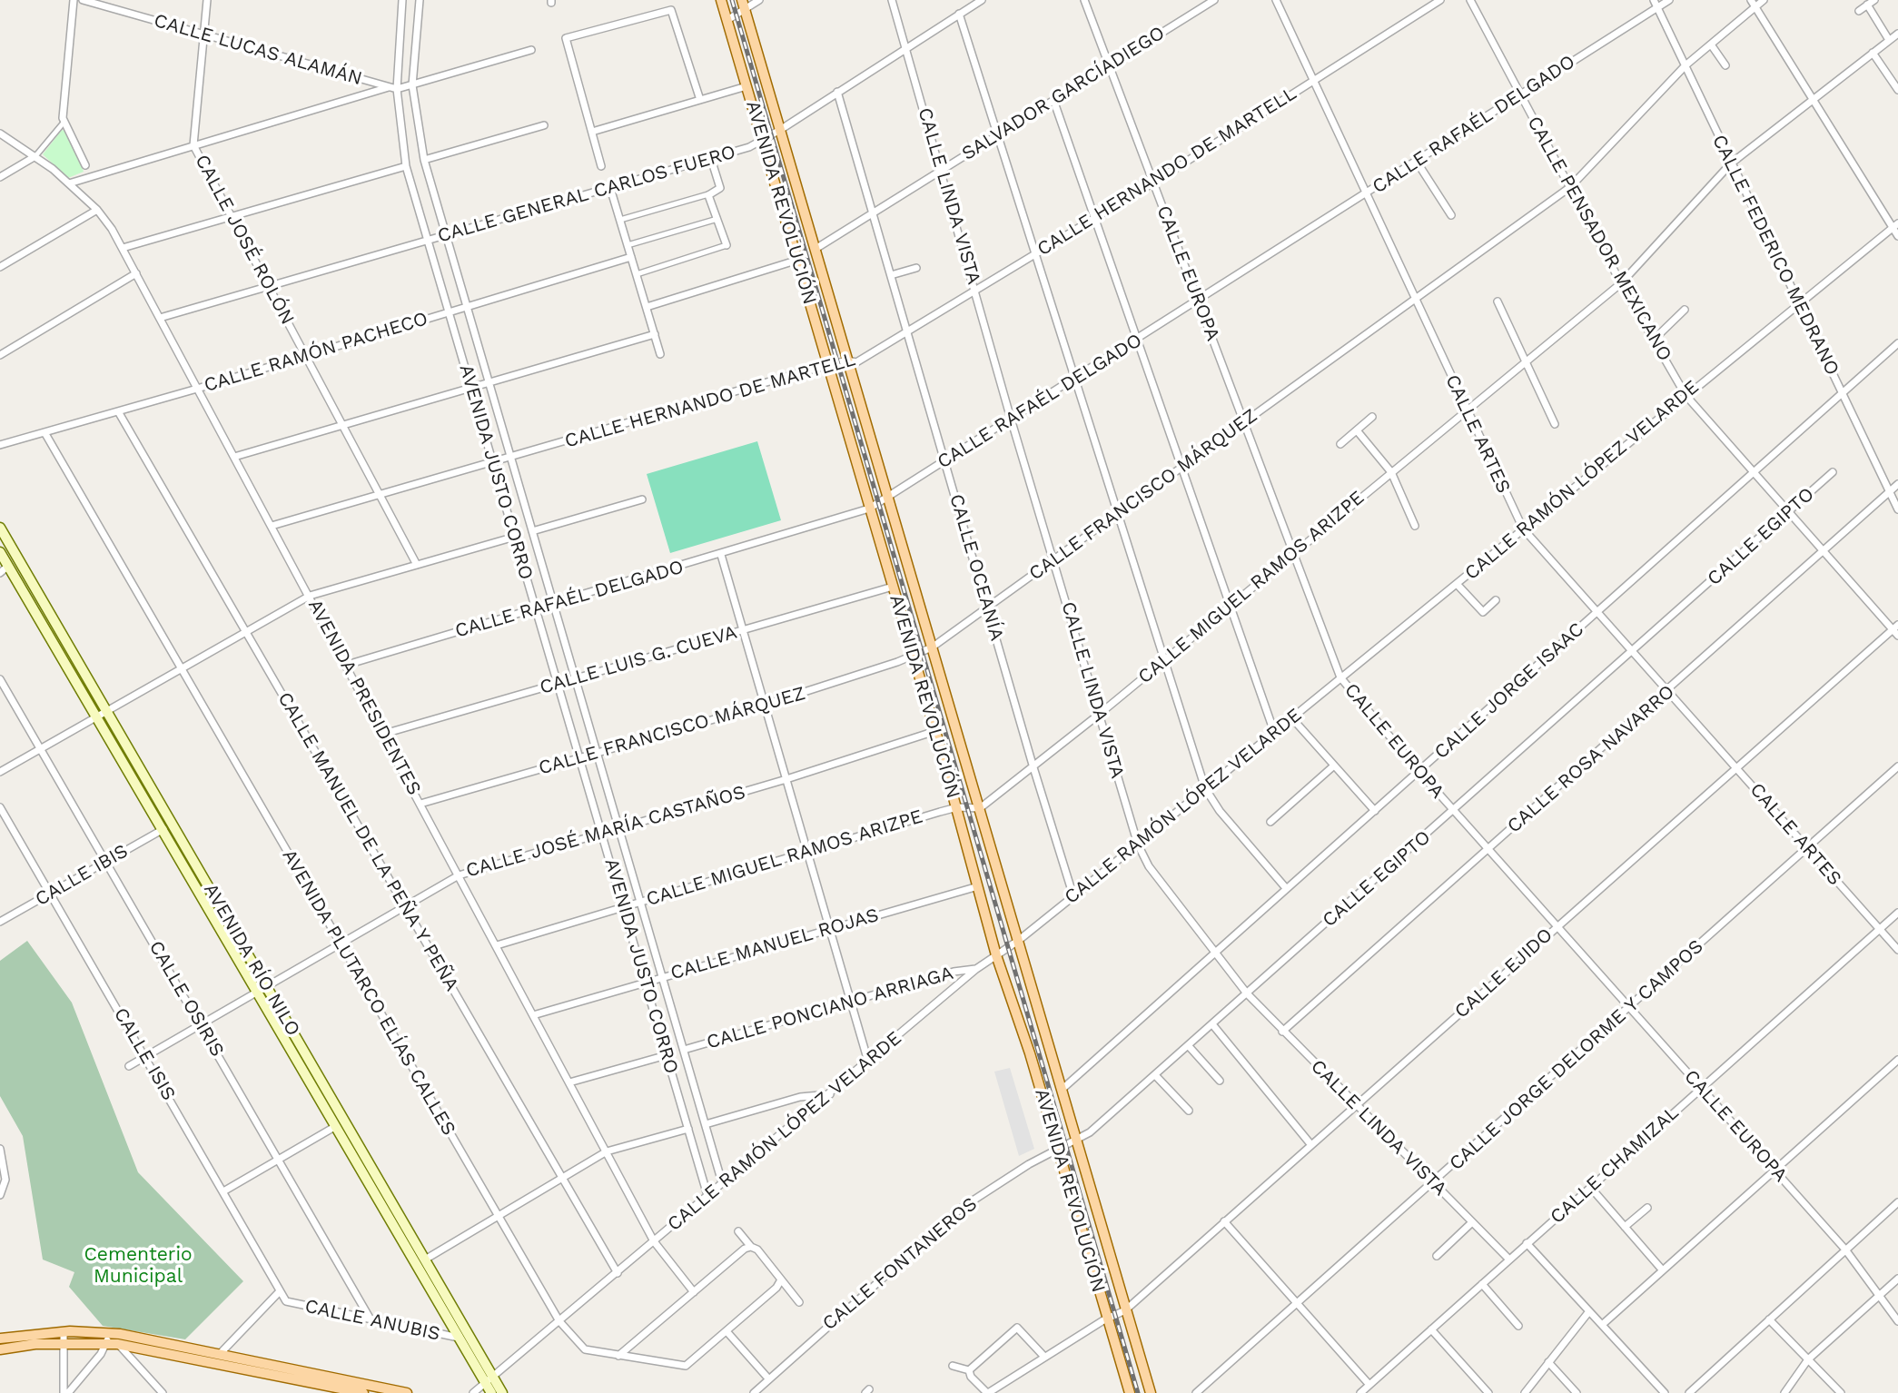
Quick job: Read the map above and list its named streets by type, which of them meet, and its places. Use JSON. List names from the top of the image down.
{
  "streets": {
    "main road": ["AVENIDA REVOLUCIÓN", "AVENIDA RÍO NILO"],
    "street": [
      "CALLE LUCAS ALAMÁN",
      "SALVADOR GARCÍADIEGO",
      "CALLE RAFAÉL DELGADO",
      "CALLE HERNANDO DE MARTELL",
      "CALLE GENERAL CARLOS FUERO",
      "CALLE LINDA VISTA",
      "CALLE PENSADOR MEXICANO",
      "CALLE JOSÉ ROLÓN",
      "CALLE FEDERICO MEDRANO",
      "CALLE EUROPA",
      "CALLE RAMÓN PACHECO",
      "CALLE ARTES",
      "AVENIDA JUSTO CORRO",
      "CALLE RAMÓN LÓPEZ VELARDE",
      "CALLE FRANCISCO MÁRQUEZ",
      "CALLE EGIPTO",
      "CALLE OCEANÍA",
      "CALLE MIGUEL RAMOS ARIZPE",
      "CALLE LUIS G. CUEVA",
      "CALLE JORGE ISAAC",
      "AVENIDA PRESIDENTES",
      "CALLE ROSA NAVARRO",
      "CALLE JOSÉ MARÍA CASTAÑOS",
      "CALLE MANUEL DE LA PEÑA Y PEÑA",
      "CALLE IBIS",
      "CALLE MANUEL ROJAS",
      "CALLE EJIDO",
      "AVENIDA PLUTARCO ELÍAS CALLES",
      "CALLE OSIRIS",
      "CALLE PONCIANO ARRIAGA",
      "CALLE ISIS",
      "CALLE JORGE DELORME Y CAMPOS",
      "CALLE CHAMIZAL",
      "CALLE FONTANEROS",
      "CALLE ANUBIS"
    ]
  },
  "crossings": [
    ["CALLE LUCAS ALAMÁN", "CALLE JOSÉ ROLÓN"],
    ["CALLE LUCAS ALAMÁN", "AVENIDA JUSTO CORRO"],
    ["SALVADOR GARCÍADIEGO", "CALLE LINDA VISTA"],
    ["SALVADOR GARCÍADIEGO", "AVENIDA REVOLUCIÓN"],
    ["SALVADOR GARCÍADIEGO", "CALLE EUROPA"],
    ["SALVADOR GARCÍADIEGO", "CALLE OCEANÍA"],
    ["CALLE RAFAÉL DELGADO", "CALLE LINDA VISTA"],
    ["CALLE RAFAÉL DELGADO", "AVENIDA REVOLUCIÓN"],
    ["CALLE RAFAÉL DELGADO", "CALLE PENSADOR MEXICANO"],
    ["CALLE RAFAÉL DELGADO", "CALLE FEDERICO MEDRANO"],
    ["CALLE RAFAÉL DELGADO", "CALLE EUROPA"],
    ["CALLE RAFAÉL DELGADO", "CALLE ARTES"],
    ["CALLE RAFAÉL DELGADO", "AVENIDA JUSTO CORRO"],
    ["CALLE RAFAÉL DELGADO", "CALLE OCEANÍA"],
    ["CALLE RAFAÉL DELGADO", "AVENIDA PRESIDENTES"],
    ["CALLE HERNANDO DE MARTELL", "CALLE LINDA VISTA"],
    ["CALLE HERNANDO DE MARTELL", "AVENIDA REVOLUCIÓN"],
    ["CALLE HERNANDO DE MARTELL", "CALLE JOSÉ ROLÓN"],
    ["CALLE HERNANDO DE MARTELL", "CALLE EUROPA"],
    ["CALLE HERNANDO DE MARTELL", "CALLE ARTES"],
    ["CALLE HERNANDO DE MARTELL", "AVENIDA JUSTO CORRO"],
    ["CALLE HERNANDO DE MARTELL", "CALLE OCEANÍA"],
    ["CALLE HERNANDO DE MARTELL", "AVENIDA PRESIDENTES"],
    ["CALLE GENERAL CARLOS FUERO", "CALLE LINDA VISTA"],
    ["CALLE GENERAL CARLOS FUERO", "AVENIDA REVOLUCIÓN"],
    ["CALLE GENERAL CARLOS FUERO", "CALLE JOSÉ ROLÓN"],
    ["CALLE GENERAL CARLOS FUERO", "AVENIDA JUSTO CORRO"],
    ["CALLE GENERAL CARLOS FUERO", "CALLE OCEANÍA"],
    ["CALLE GENERAL CARLOS FUERO", "AVENIDA PRESIDENTES"],
    ["CALLE LINDA VISTA", "CALLE RAMÓN LÓPEZ VELARDE"],
    ["CALLE LINDA VISTA", "CALLE FRANCISCO MÁRQUEZ"],
    ["CALLE LINDA VISTA", "CALLE EGIPTO"],
    ["CALLE LINDA VISTA", "CALLE MIGUEL RAMOS ARIZPE"],
    ["CALLE LINDA VISTA", "CALLE JORGE ISAAC"],
    ["CALLE LINDA VISTA", "CALLE ROSA NAVARRO"],
    ["CALLE LINDA VISTA", "CALLE EJIDO"],
    ["CALLE LINDA VISTA", "CALLE JORGE DELORME Y CAMPOS"],
    ["CALLE LINDA VISTA", "CALLE CHAMIZAL"],
    ["AVENIDA REVOLUCIÓN", "CALLE RAMÓN LÓPEZ VELARDE"],
    ["AVENIDA REVOLUCIÓN", "CALLE FRANCISCO MÁRQUEZ"],
    ["AVENIDA REVOLUCIÓN", "CALLE EGIPTO"],
    ["AVENIDA REVOLUCIÓN", "CALLE MIGUEL RAMOS ARIZPE"],
    ["AVENIDA REVOLUCIÓN", "CALLE LUIS G. CUEVA"],
    ["AVENIDA REVOLUCIÓN", "CALLE JORGE ISAAC"],
    ["AVENIDA REVOLUCIÓN", "CALLE JOSÉ MARÍA CASTAÑOS"],
    ["AVENIDA REVOLUCIÓN", "CALLE MANUEL ROJAS"],
    ["AVENIDA REVOLUCIÓN", "CALLE EJIDO"],
    ["AVENIDA REVOLUCIÓN", "CALLE FONTANEROS"],
    ["CALLE PENSADOR MEXICANO", "CALLE RAMÓN LÓPEZ VELARDE"],
    ["CALLE PENSADOR MEXICANO", "CALLE FRANCISCO MÁRQUEZ"],
    ["CALLE PENSADOR MEXICANO", "CALLE EGIPTO"],
    ["CALLE PENSADOR MEXICANO", "CALLE MIGUEL RAMOS ARIZPE"],
    ["CALLE PENSADOR MEXICANO", "CALLE JORGE ISAAC"],
    ["CALLE PENSADOR MEXICANO", "CALLE ROSA NAVARRO"],
    ["CALLE PENSADOR MEXICANO", "CALLE EJIDO"],
    ["CALLE JOSÉ ROLÓN", "CALLE RAMÓN PACHECO"],
    ["CALLE FEDERICO MEDRANO", "CALLE RAMÓN LÓPEZ VELARDE"],
    ["CALLE FEDERICO MEDRANO", "CALLE FRANCISCO MÁRQUEZ"],
    ["CALLE FEDERICO MEDRANO", "CALLE MIGUEL RAMOS ARIZPE"],
    ["CALLE FEDERICO MEDRANO", "CALLE JORGE ISAAC"],
    ["CALLE FEDERICO MEDRANO", "CALLE ROSA NAVARRO"],
    ["CALLE EUROPA", "CALLE RAMÓN LÓPEZ VELARDE"],
    ["CALLE EUROPA", "CALLE FRANCISCO MÁRQUEZ"],
    ["CALLE EUROPA", "CALLE EGIPTO"],
    ["CALLE EUROPA", "CALLE MIGUEL RAMOS ARIZPE"],
    ["CALLE EUROPA", "CALLE JORGE ISAAC"],
    ["CALLE EUROPA", "CALLE ROSA NAVARRO"],
    ["CALLE EUROPA", "CALLE EJIDO"],
    ["CALLE EUROPA", "CALLE JORGE DELORME Y CAMPOS"],
    ["CALLE EUROPA", "CALLE CHAMIZAL"],
    ["CALLE RAMÓN PACHECO", "AVENIDA JUSTO CORRO"],
    ["CALLE RAMÓN PACHECO", "AVENIDA PRESIDENTES"],
    ["CALLE RAMÓN PACHECO", "CALLE MANUEL DE LA PEÑA Y PEÑA"],
    ["CALLE RAMÓN PACHECO", "AVENIDA PLUTARCO ELÍAS CALLES"],
    ["CALLE ARTES", "CALLE RAMÓN LÓPEZ VELARDE"],
    ["CALLE ARTES", "CALLE FRANCISCO MÁRQUEZ"],
    ["CALLE ARTES", "CALLE EGIPTO"],
    ["CALLE ARTES", "CALLE MIGUEL RAMOS ARIZPE"],
    ["CALLE ARTES", "CALLE JORGE ISAAC"],
    ["CALLE ARTES", "CALLE ROSA NAVARRO"],
    ["CALLE ARTES", "CALLE EJIDO"],
    ["CALLE ARTES", "CALLE JORGE DELORME Y CAMPOS"],
    ["CALLE ARTES", "CALLE CHAMIZAL"],
    ["AVENIDA JUSTO CORRO", "CALLE RAMÓN LÓPEZ VELARDE"],
    ["AVENIDA JUSTO CORRO", "CALLE FRANCISCO MÁRQUEZ"],
    ["AVENIDA JUSTO CORRO", "CALLE MIGUEL RAMOS ARIZPE"],
    ["AVENIDA JUSTO CORRO", "CALLE LUIS G. CUEVA"],
    ["AVENIDA JUSTO CORRO", "CALLE JOSÉ MARÍA CASTAÑOS"],
    ["AVENIDA JUSTO CORRO", "CALLE MANUEL ROJAS"],
    ["AVENIDA JUSTO CORRO", "CALLE PONCIANO ARRIAGA"],
    ["CALLE RAMÓN LÓPEZ VELARDE", "CALLE OCEANÍA"],
    ["CALLE RAMÓN LÓPEZ VELARDE", "AVENIDA PRESIDENTES"],
    ["CALLE RAMÓN LÓPEZ VELARDE", "CALLE MANUEL DE LA PEÑA Y PEÑA"],
    ["CALLE RAMÓN LÓPEZ VELARDE", "AVENIDA RÍO NILO"],
    ["CALLE RAMÓN LÓPEZ VELARDE", "AVENIDA PLUTARCO ELÍAS CALLES"],
    ["CALLE RAMÓN LÓPEZ VELARDE", "CALLE PONCIANO ARRIAGA"],
    ["CALLE FRANCISCO MÁRQUEZ", "CALLE OCEANÍA"],
    ["CALLE FRANCISCO MÁRQUEZ", "AVENIDA PRESIDENTES"],
    ["CALLE EGIPTO", "CALLE FONTANEROS"],
    ["CALLE OCEANÍA", "CALLE MIGUEL RAMOS ARIZPE"],
    ["CALLE MIGUEL RAMOS ARIZPE", "AVENIDA PRESIDENTES"],
    ["CALLE LUIS G. CUEVA", "AVENIDA PRESIDENTES"],
    ["AVENIDA PRESIDENTES", "CALLE JOSÉ MARÍA CASTAÑOS"],
    ["AVENIDA PRESIDENTES", "CALLE MANUEL ROJAS"],
    ["CALLE JOSÉ MARÍA CASTAÑOS", "CALLE MANUEL DE LA PEÑA Y PEÑA"],
    ["CALLE JOSÉ MARÍA CASTAÑOS", "AVENIDA RÍO NILO"],
    ["CALLE JOSÉ MARÍA CASTAÑOS", "AVENIDA PLUTARCO ELÍAS CALLES"],
    ["CALLE JOSÉ MARÍA CASTAÑOS", "CALLE OSIRIS"],
    ["CALLE JOSÉ MARÍA CASTAÑOS", "CALLE ISIS"],
    ["CALLE IBIS", "AVENIDA RÍO NILO"],
    ["CALLE IBIS", "CALLE OSIRIS"],
    ["CALLE IBIS", "CALLE ISIS"],
    ["AVENIDA RÍO NILO", "CALLE ANUBIS"],
    ["CALLE OSIRIS", "CALLE ANUBIS"],
    ["CALLE ISIS", "CALLE ANUBIS"]
  ],
  "parks": ["Cementerio Municipal"]
}
